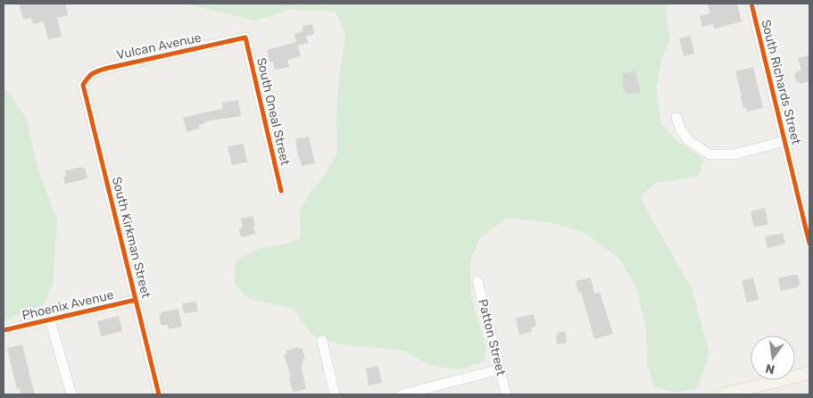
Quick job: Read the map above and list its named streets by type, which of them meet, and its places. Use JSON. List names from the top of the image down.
{
  "streets": {
    "street": [
      "Vulcan Avenue",
      "South Richards Street",
      "South Oneal Street",
      "South Kirkman Street",
      "Phoenix Avenue",
      "Patton Street"
    ]
  },
  "crossings": [
    ["Vulcan Avenue", "South Oneal Street"],
    ["Vulcan Avenue", "South Kirkman Street"],
    ["South Kirkman Street", "Phoenix Avenue"]
  ],
  "north": "bottom"
}
